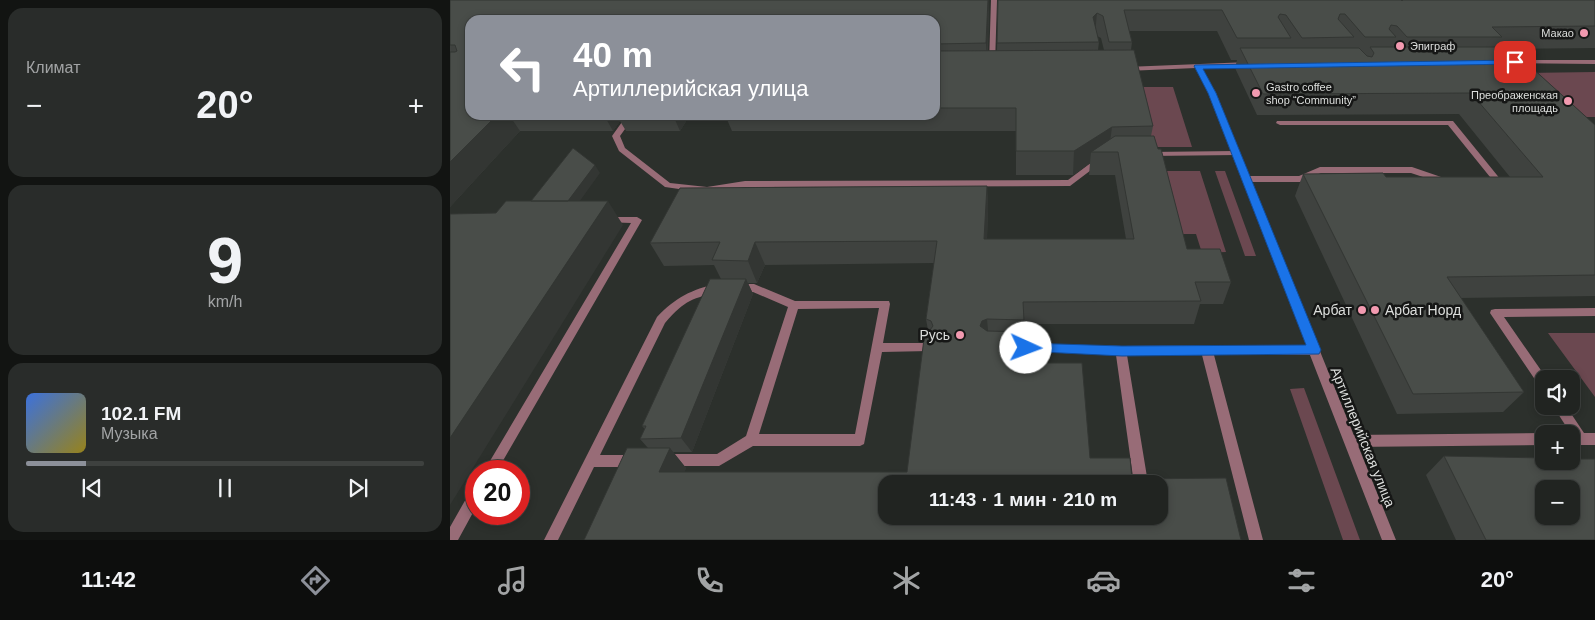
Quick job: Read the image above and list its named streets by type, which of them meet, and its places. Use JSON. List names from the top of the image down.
{
  "streets": {
    "street": ["Артиллерийская улица"]
  },
  "places": [
    "Макао",
    "Эпиграф",
    "Gastro coffee shop “Community”",
    "Преображенская площадь",
    "Арбат",
    "Арбат Норд",
    "Русь"
  ],
  "page": {
    "tile": [
      "Климат",
      ["9", "km/h"]
    ],
    "turn": ["40 m", "Артиллерийская улица"],
    "heat": ["−", "20°", "+"],
    "map_buttons": ["+", "−"],
    "song": ["102.1 FM", "Музыка"],
    "limit": "20",
    "trip": "11:43 · 1 мин · 210 m",
    "tabs": ["11:42", "20°"]
  }
}
